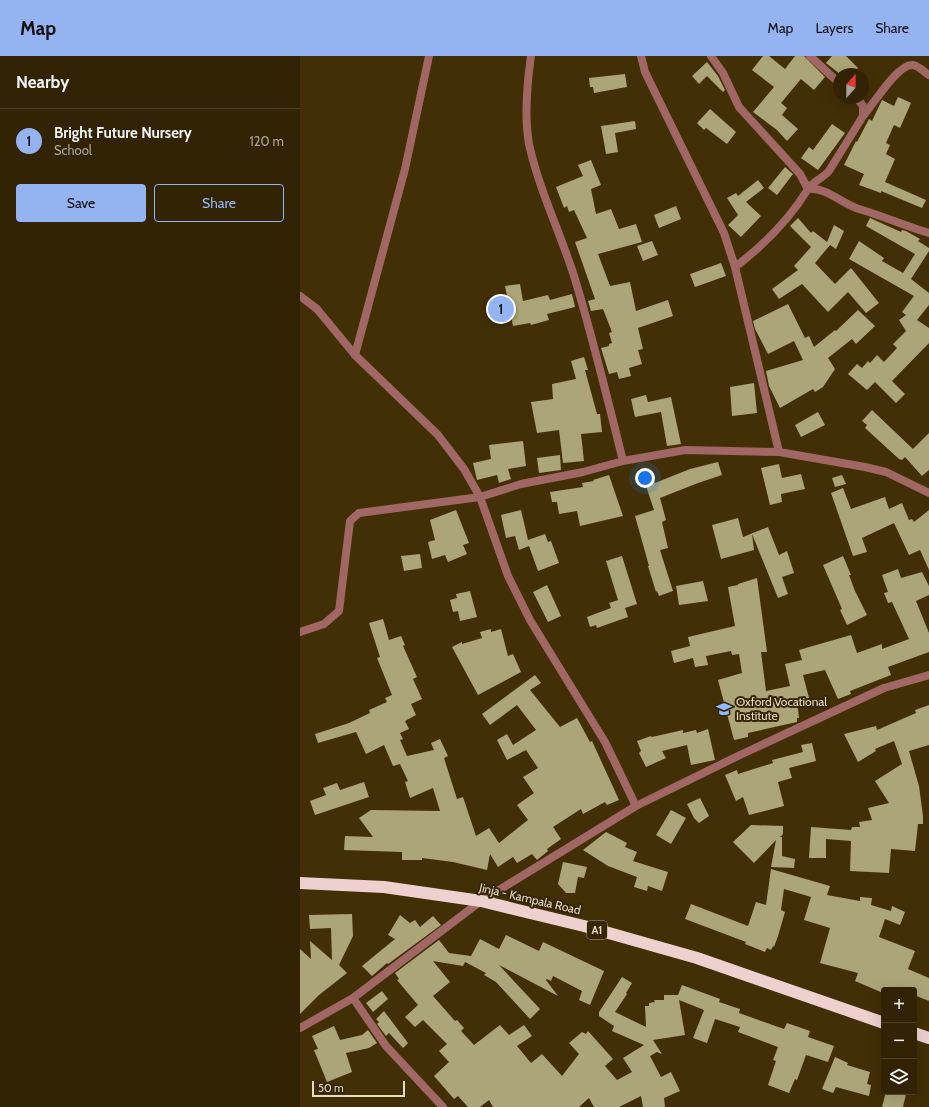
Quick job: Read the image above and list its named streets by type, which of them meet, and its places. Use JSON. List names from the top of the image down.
{
  "streets": {
    "highway": ["Jinja - Kampala Road", "A1"]
  },
  "places": {
    "school or university": ["Oxford Vocational Institute"]
  },
  "scale_bar": "50 m",
  "north": "top",
  "page": {
    "header": "Map",
    "nav": ["Map", "Layers", "Share"],
    "heading": "Nearby",
    "list": [
      {
        "mark": "1",
        "name": "Bright Future Nursery",
        "note": "School",
        "value": "120 m"
      }
    ],
    "buttons": ["Save", "Share"],
    "pins": "1",
    "map_buttons": ["+", "−"],
    "scale": "50 m"
  }
}
